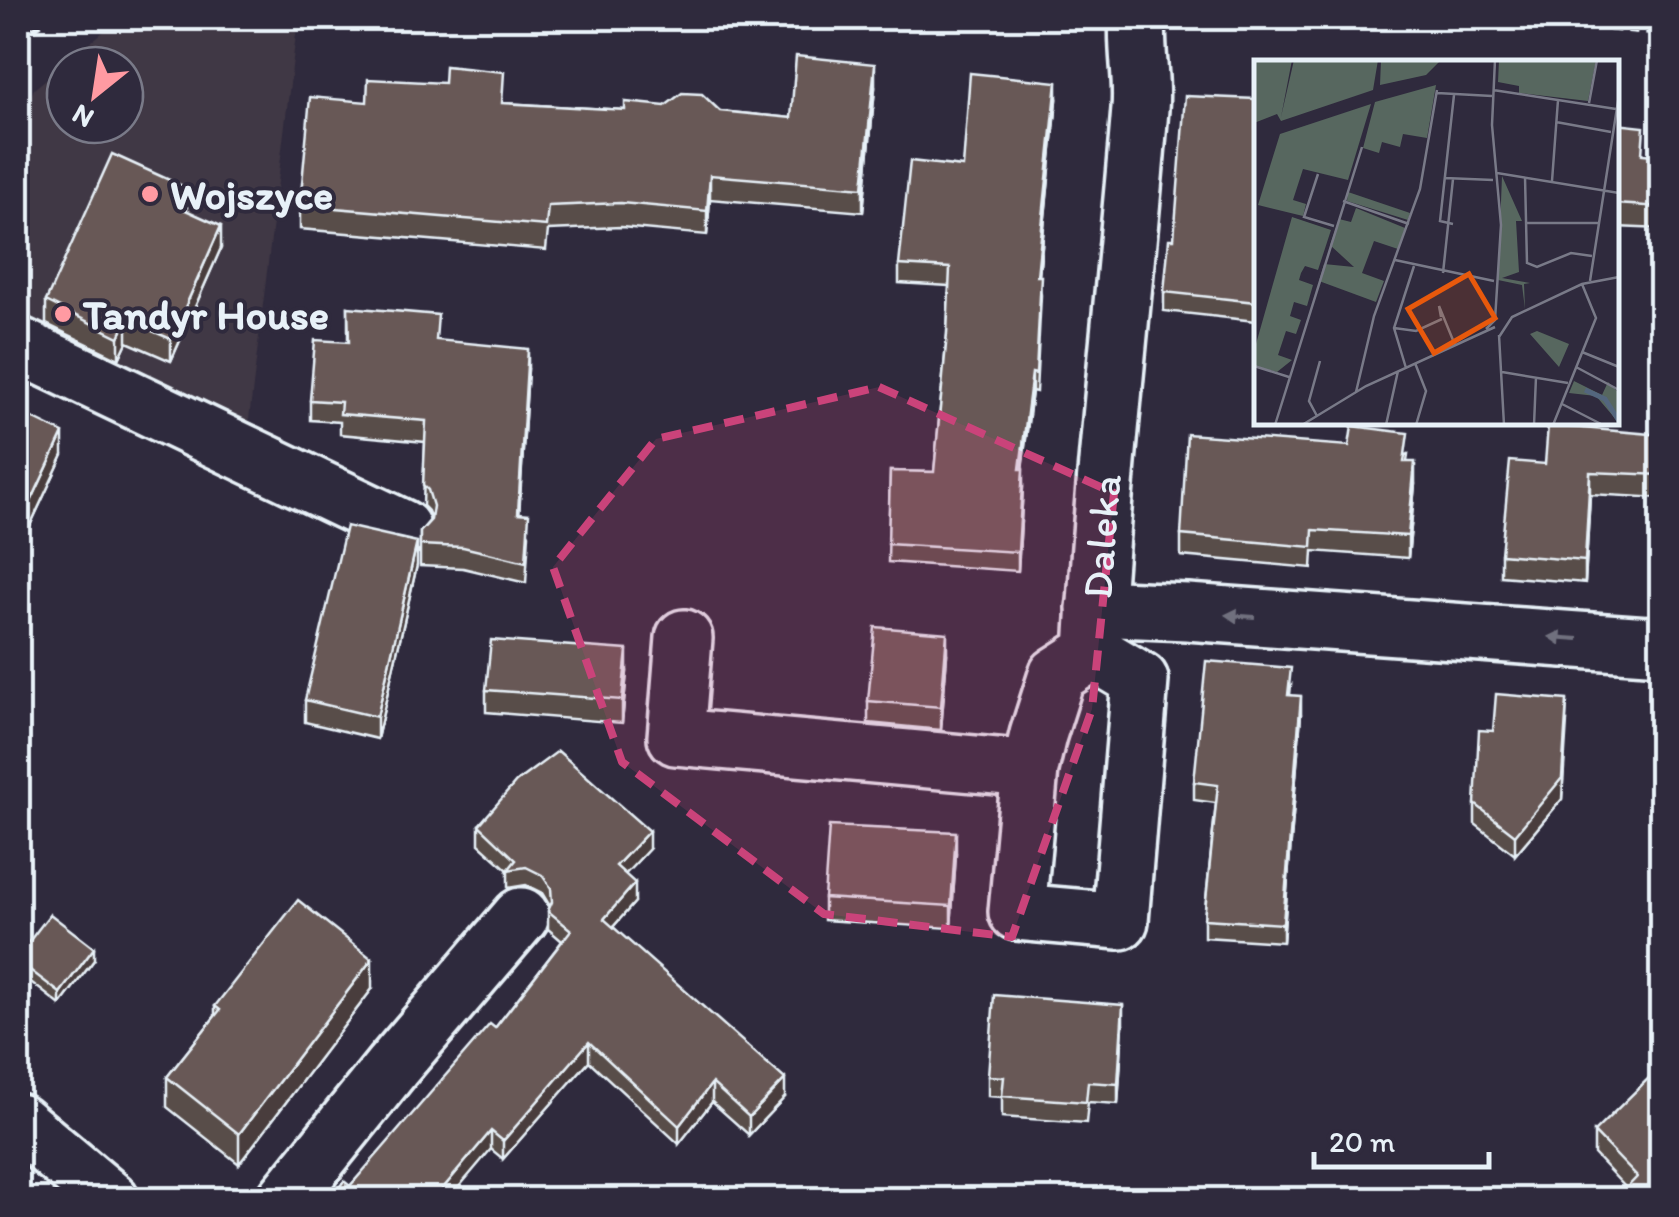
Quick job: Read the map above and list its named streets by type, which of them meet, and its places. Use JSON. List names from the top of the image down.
{
  "streets": {
    "street": ["Daleka"]
  },
  "places": ["Wojszyce", "Tandyr House"],
  "scale_bar": "20 m",
  "north": "bottom left"
}
